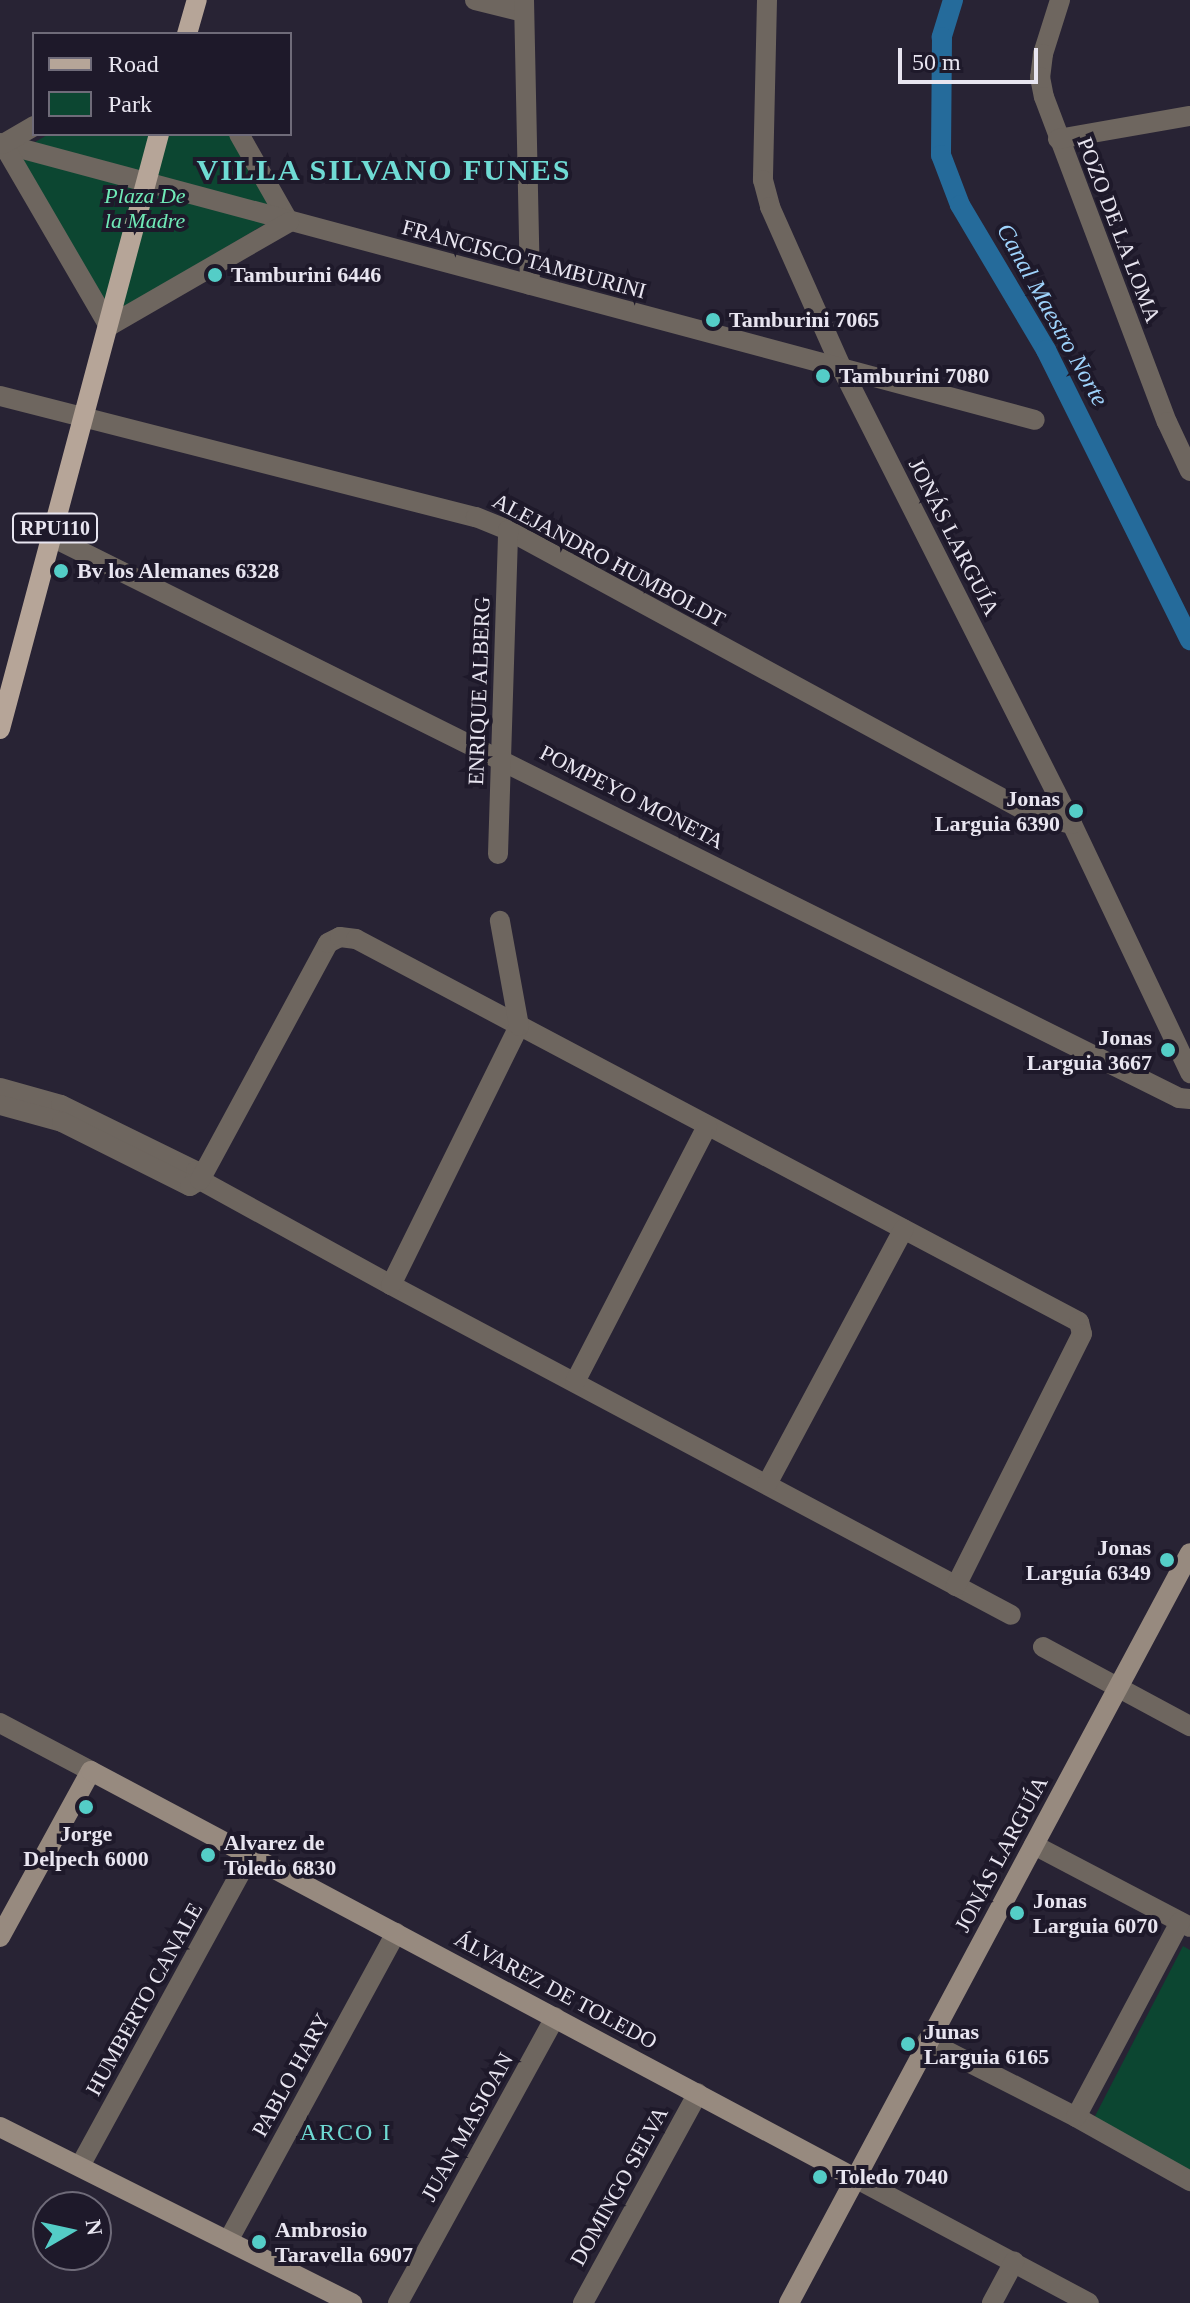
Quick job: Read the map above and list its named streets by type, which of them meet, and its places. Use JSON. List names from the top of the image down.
{
  "streets": {
    "main road": ["RPU110", "JONÁS LARGUÍA", "ÁLVAREZ DE TOLEDO"],
    "street": [
      "POZO DE LA LOMA",
      "FRANCISCO TAMBURINI",
      "ALEJANDRO HUMBOLDT",
      "ENRIQUE ALBERG",
      "POMPEYO MONETA",
      "HUMBERTO CANALE",
      "PABLO HARY",
      "JUAN MASJOAN",
      "DOMINGO SELVA"
    ]
  },
  "crossings": [
    ["FRANCISCO TAMBURINI", "RPU110"],
    ["FRANCISCO TAMBURINI", "JONÁS LARGUÍA"],
    ["RPU110", "ALEJANDRO HUMBOLDT"],
    ["RPU110", "POMPEYO MONETA"],
    ["JONÁS LARGUÍA", "ALEJANDRO HUMBOLDT"],
    ["JONÁS LARGUÍA", "ÁLVAREZ DE TOLEDO"],
    ["ALEJANDRO HUMBOLDT", "ENRIQUE ALBERG"],
    ["ENRIQUE ALBERG", "POMPEYO MONETA"],
    ["ÁLVAREZ DE TOLEDO", "HUMBERTO CANALE"],
    ["ÁLVAREZ DE TOLEDO", "PABLO HARY"],
    ["ÁLVAREZ DE TOLEDO", "JUAN MASJOAN"],
    ["ÁLVAREZ DE TOLEDO", "DOMINGO SELVA"]
  ],
  "districts": ["VILLA SILVANO FUNES", "ARCO I"],
  "water": ["Canal Maestro Norte"],
  "parks": ["Plaza De la Madre"],
  "places": [
    "Tamburini 6446",
    "Tamburini 7065",
    "Tamburini 7080",
    "Bv los Alemanes 6328",
    "Jonas Larguia 6390",
    "Jonas Larguia 3667",
    "Jonas Larguía 6349",
    "Jorge Delpech 6000",
    "Alvarez de Toledo 6830",
    "Jonas Larguia 6070",
    "Junas Larguia 6165",
    "Toledo 7040",
    "Ambrosio Taravella 6907"
  ],
  "legend": ["Road", "Park"],
  "scale_bar": "50 m",
  "north": "right"
}
